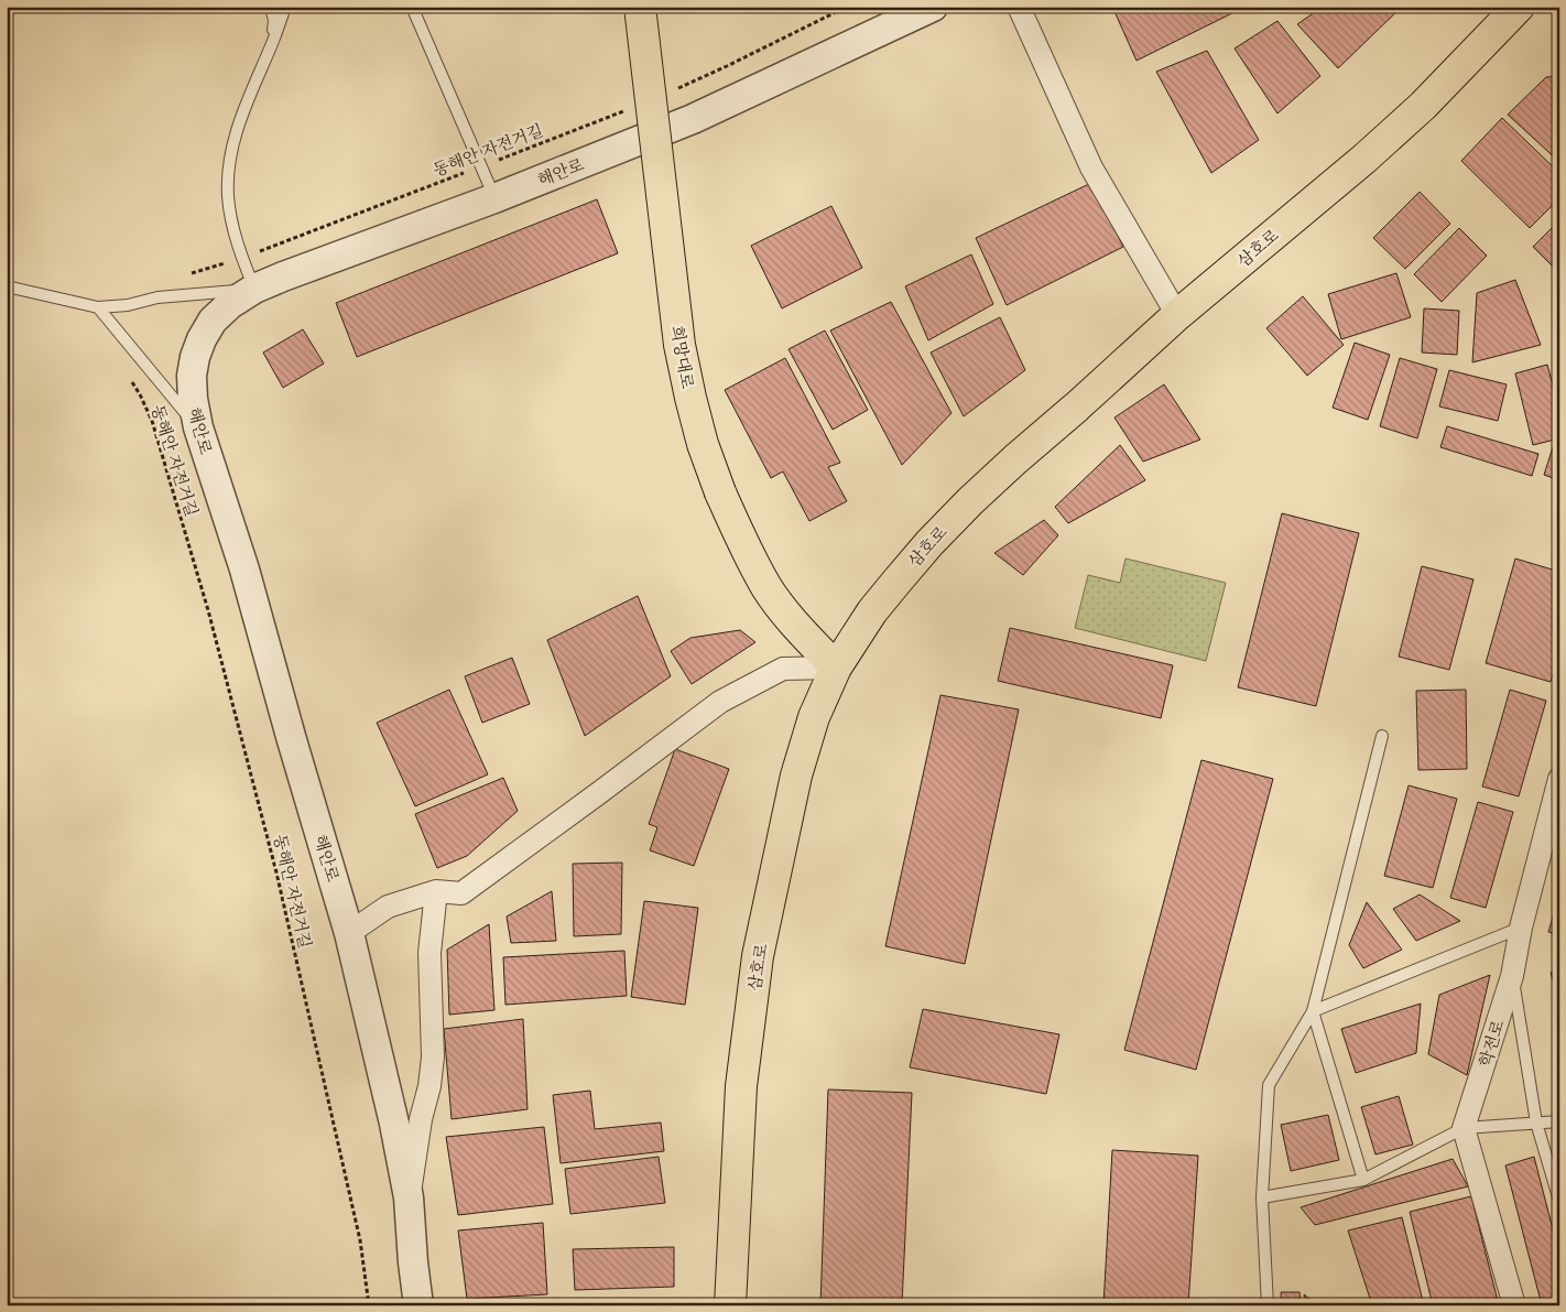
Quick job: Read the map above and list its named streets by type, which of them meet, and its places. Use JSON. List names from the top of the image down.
{
  "streets": {
    "main road": ["삼호로", "희망대로"],
    "street": ["해안로", "학전로"],
    "path": ["동해안 자전거길"]
  },
  "crossings": [
    ["삼호로", "희망대로"]
  ]
}
